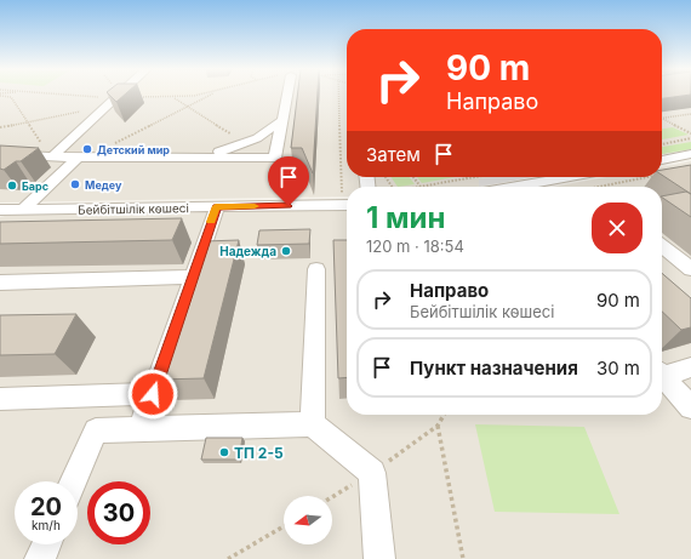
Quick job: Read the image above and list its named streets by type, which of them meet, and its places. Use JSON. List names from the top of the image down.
{
  "streets": {
    "street": ["Бейбітшілік көшесі"]
  },
  "places": [
    "Детский мир",
    "Медеу",
    "Барс",
    "Надежда",
    "ТП 2-5"
  ],
  "north": "left",
  "page": {
    "turn": ["90 m", "Направо"],
    "then": "Затем",
    "heading": ["1 мин", "120 m · 18:54"],
    "list": [
      {
        "name": "Направо",
        "note": "Бейбітшілік көшесі",
        "value": "90 m"
      },
      {
        "name": "Пункт назначения",
        "value": "30 m"
      }
    ],
    "speed": "20 km/h",
    "limit": "30"
  }
}
